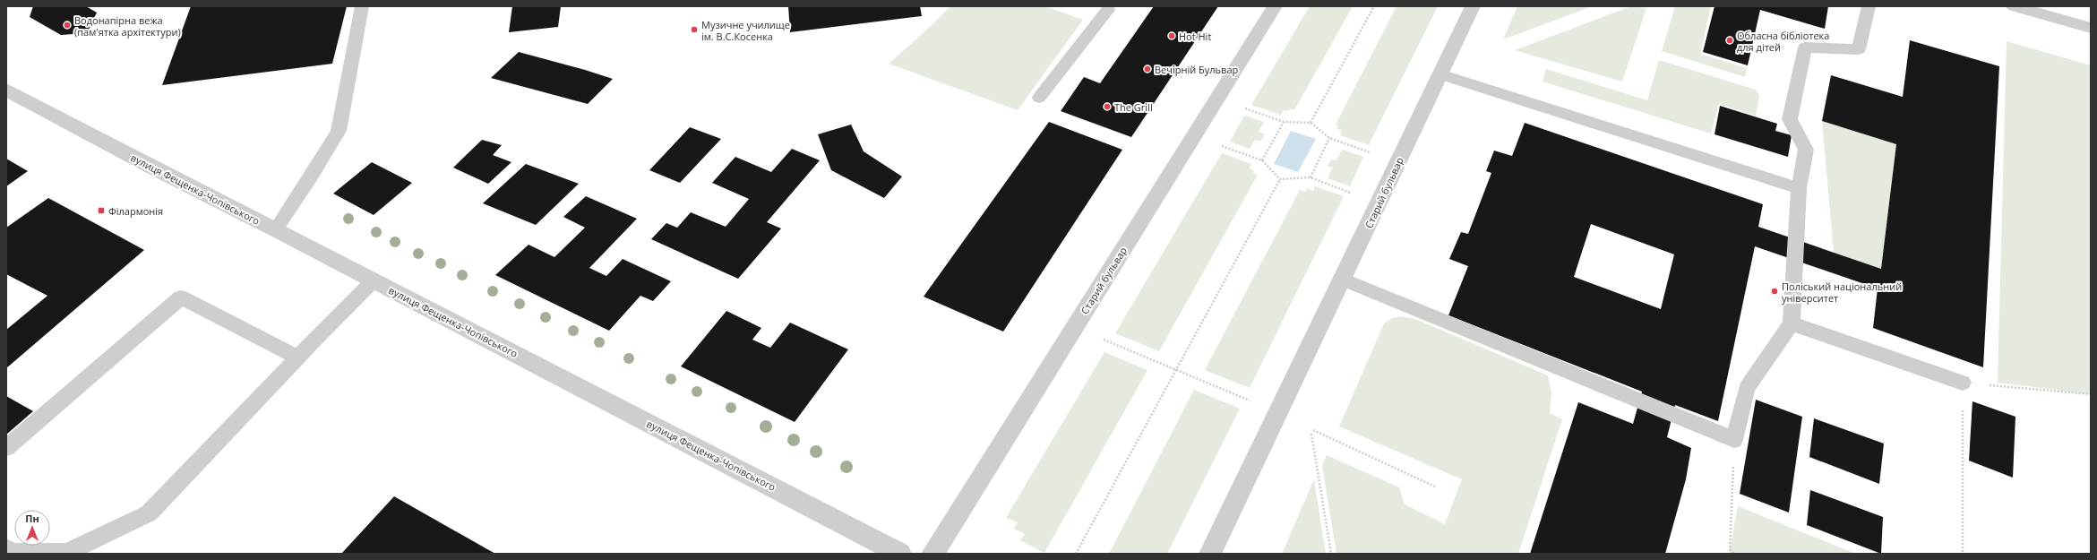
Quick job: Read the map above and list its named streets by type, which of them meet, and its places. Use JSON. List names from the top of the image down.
{
  "streets": {
    "street": ["вулиця Фещенка-Чопівського", "Старий бульвар"]
  },
  "places": {
    "other": [
      "Водонапірна вежа (пам'ятка архітектури)",
      "Музичне училище ім. В.С.Косенка",
      "Hot Hit",
      "Обласна бібліотека для дітей",
      "Вечірній Бульвар",
      "The Grill",
      "Поліський національний університет"
    ],
    "transit": ["Філармонія"]
  },
  "north": "top"
}
